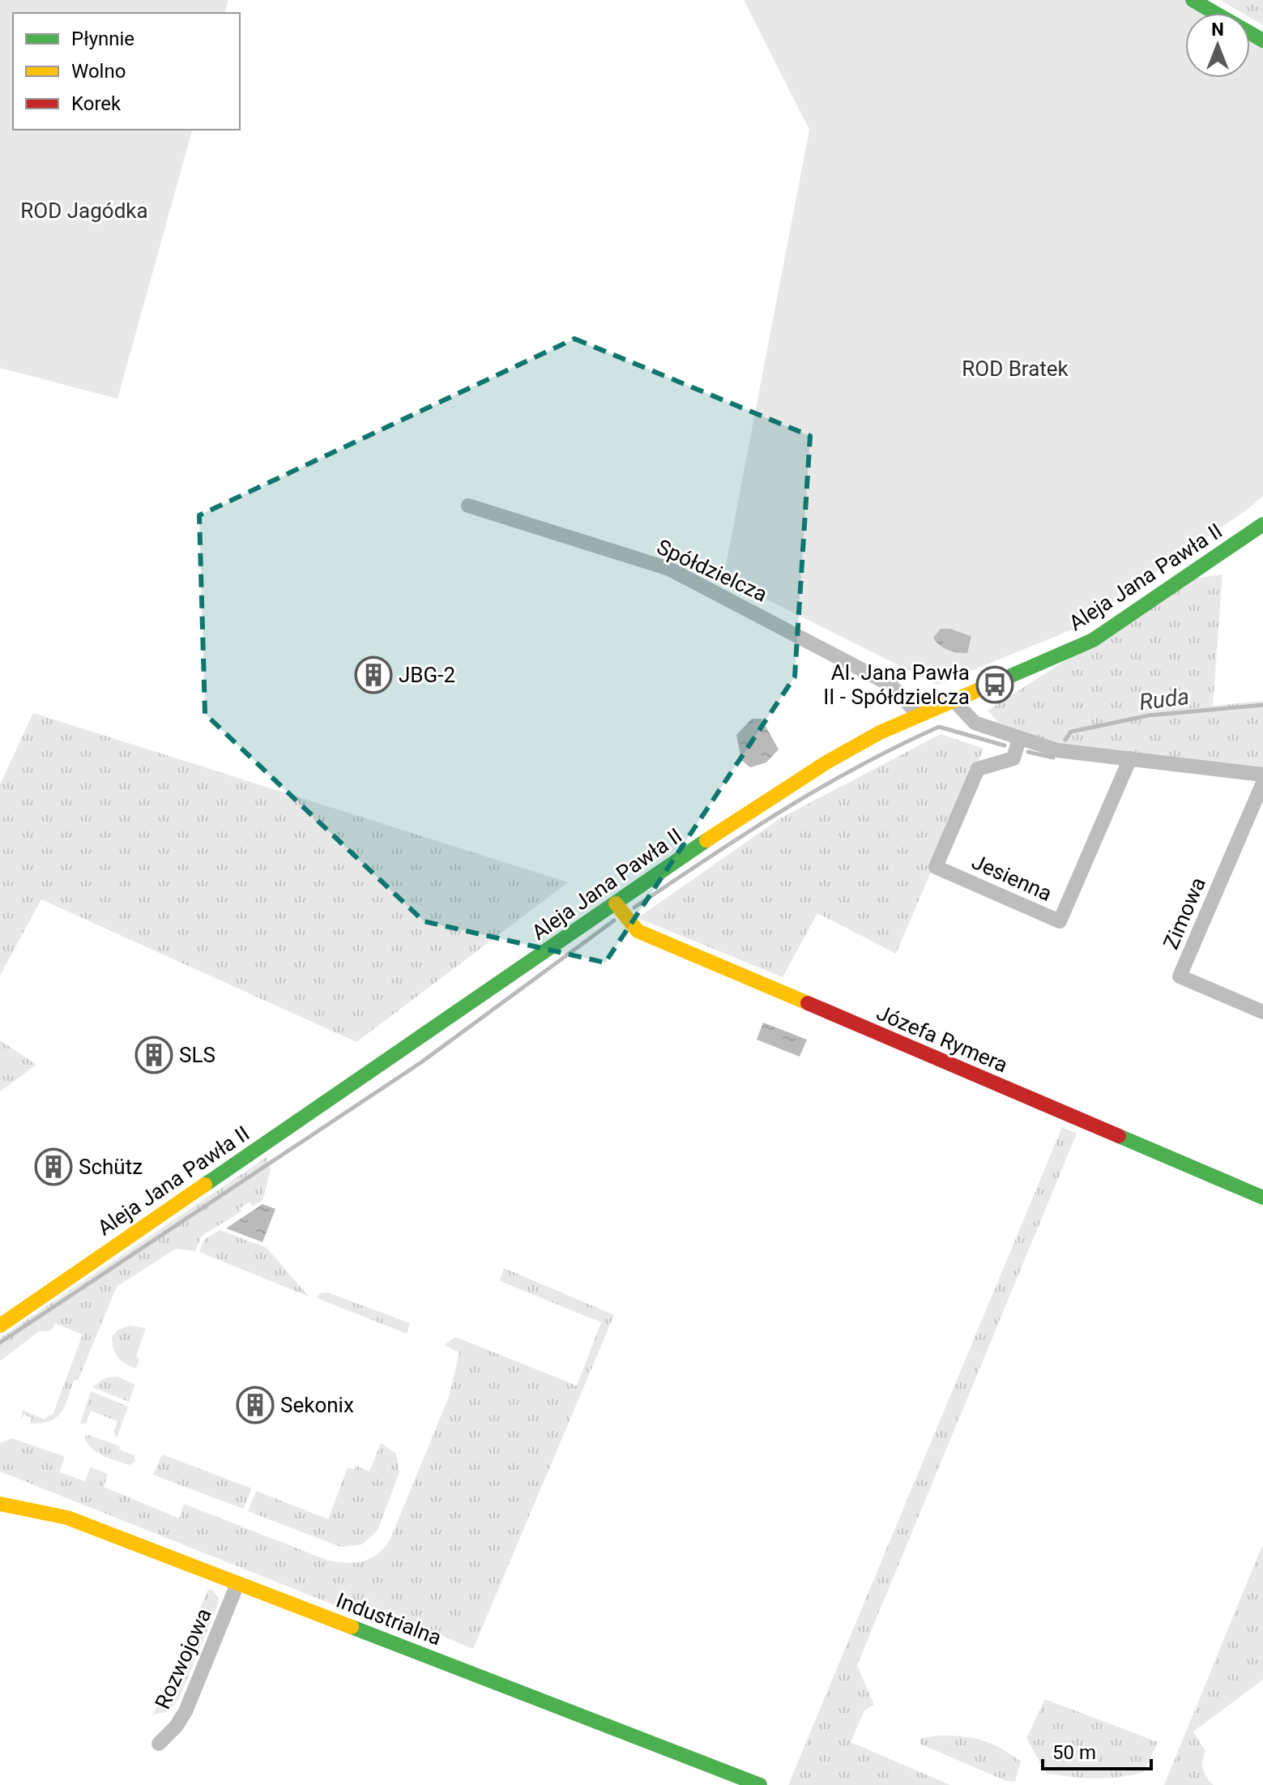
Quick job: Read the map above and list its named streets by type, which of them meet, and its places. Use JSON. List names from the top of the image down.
{
  "streets": {
    "street": [
      "Spółdzielcza",
      "Aleja Jana Pawła II",
      "Jesienna",
      "Zimowa",
      "Józefa Rymera",
      "Industrialna",
      "Rozwojowa"
    ]
  },
  "crossings": [
    ["Spółdzielcza", "Aleja Jana Pawła II"],
    ["Aleja Jana Pawła II", "Józefa Rymera"],
    ["Industrialna", "Rozwojowa"]
  ],
  "water": ["Ruda"],
  "parks": ["ROD Jagódka", "ROD Bratek"],
  "places": {
    "building": [
      "JBG-2",
      "SLS",
      "Schütz",
      "Sekonix"
    ],
    "bus stop": ["Al. Jana Pawła II - Spółdzielcza"]
  },
  "legend": ["Płynnie", "Wolno", "Korek"],
  "scale_bar": "50 m",
  "north": "top"
}
